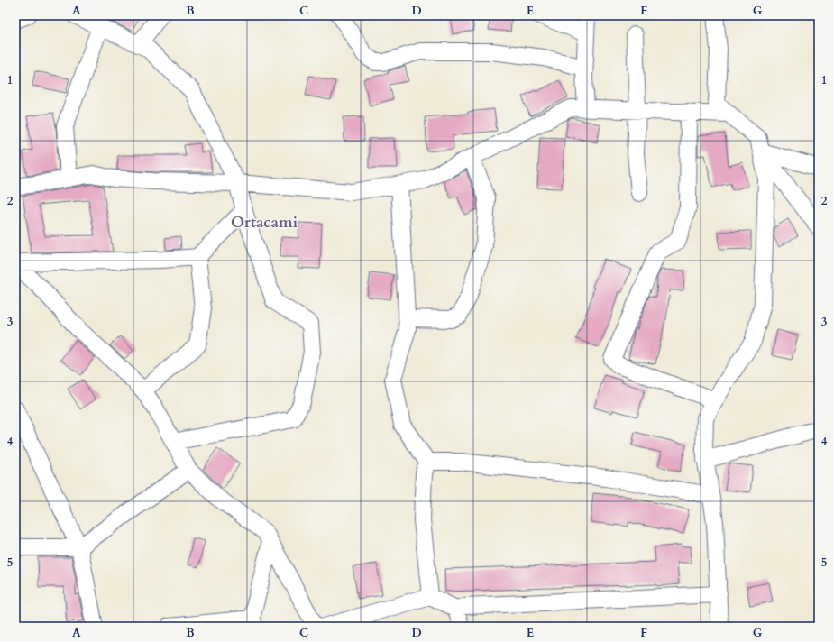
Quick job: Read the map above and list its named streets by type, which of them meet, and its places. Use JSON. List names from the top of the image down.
{
  "districts": ["Ortacami"],
  "grid": {
    "columns": [
      "A",
      "B",
      "C",
      "D",
      "E",
      "F",
      "G"
    ],
    "rows": [
      "1",
      "2",
      "3",
      "4",
      "5"
    ]
  }
}
